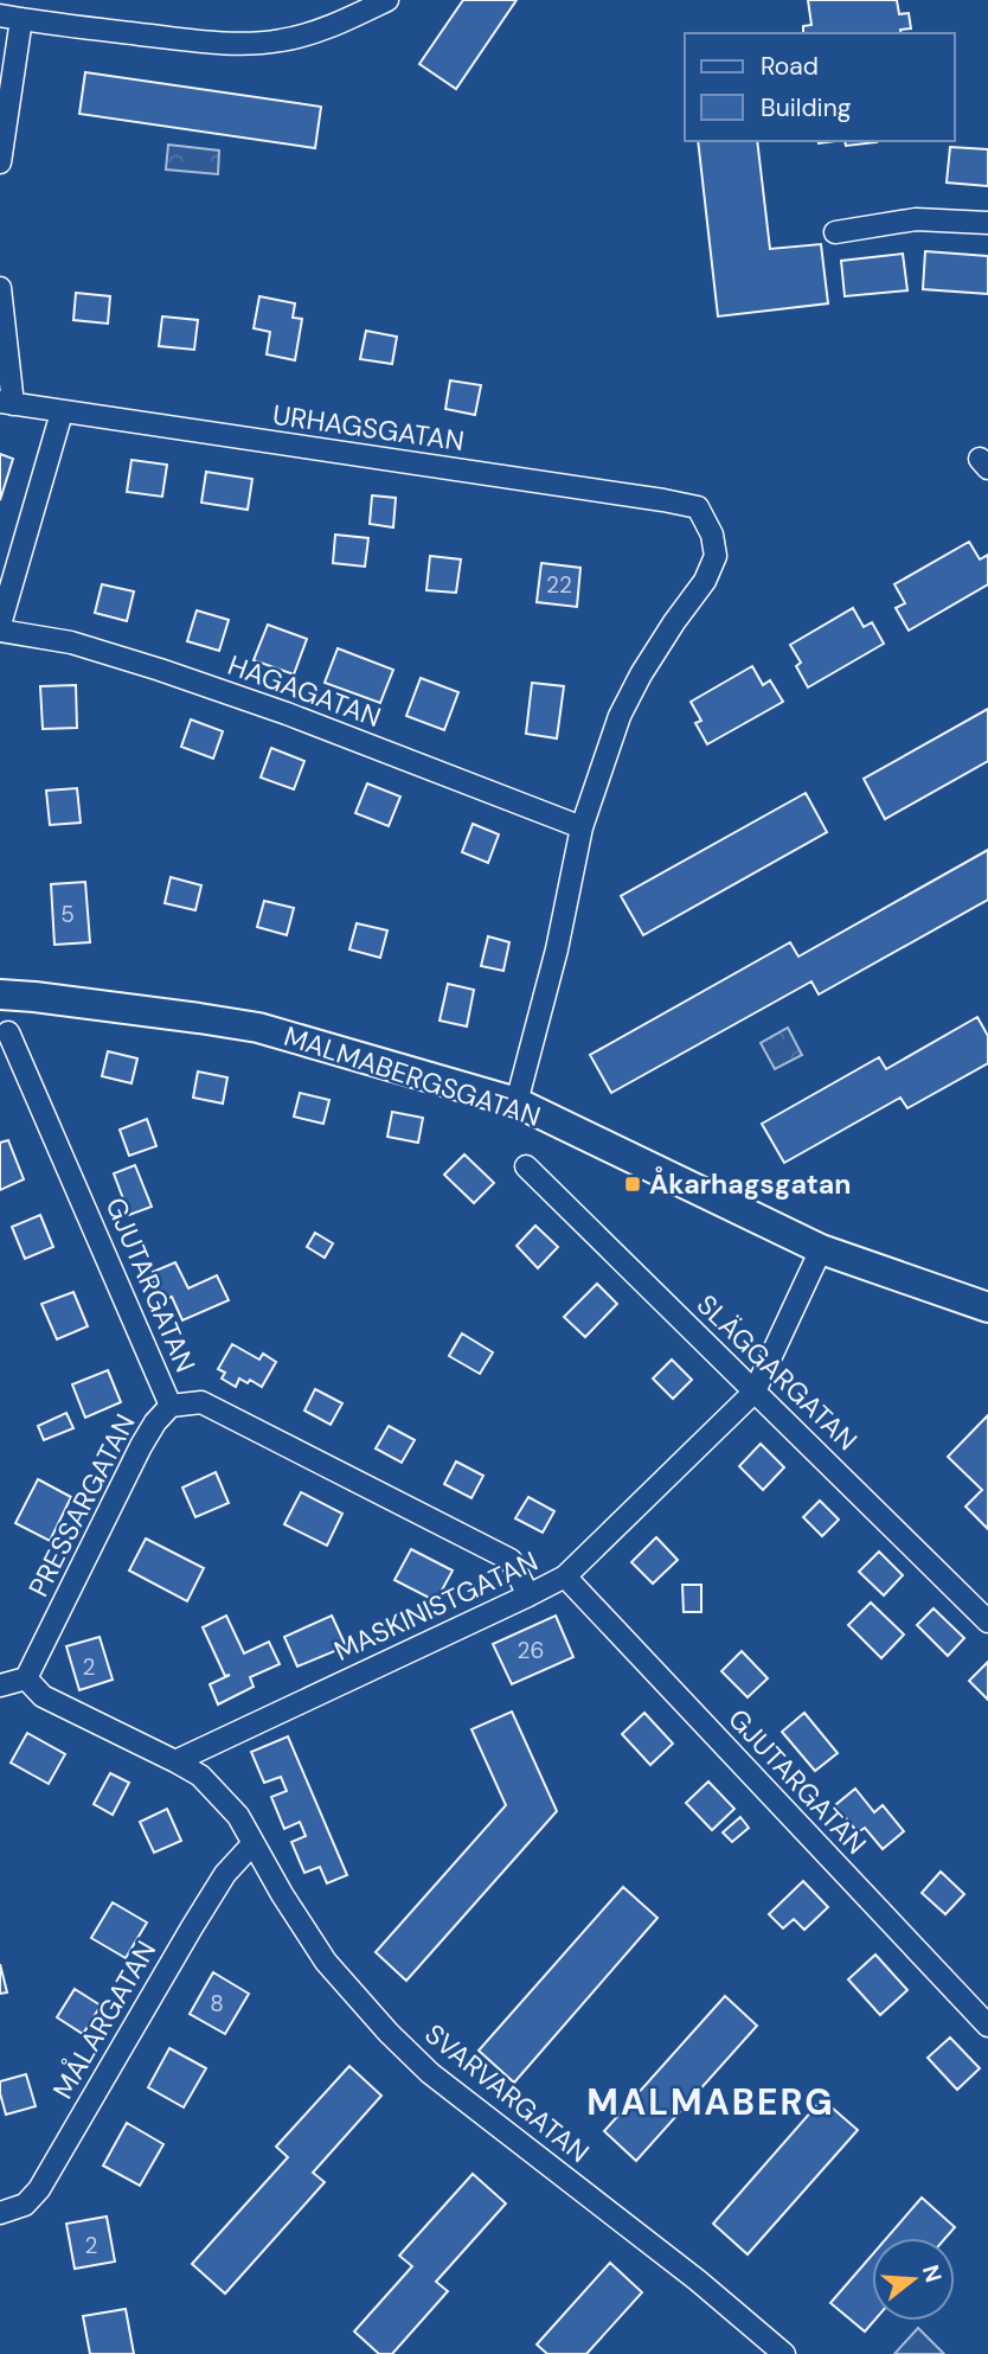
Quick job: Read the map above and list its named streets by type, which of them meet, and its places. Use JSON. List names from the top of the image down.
{
  "streets": {
    "main road": ["MALMABERGSGATAN"],
    "street": [
      "URHAGSGATAN",
      "HAGAGATAN",
      "GJUTARGATAN",
      "SLÄGGARGATAN",
      "PRESSARGATAN",
      "MASKINISTGATAN",
      "MÅLARGATAN",
      "SVARVARGATAN"
    ]
  },
  "crossings": [
    ["URHAGSGATAN", "HAGAGATAN"],
    ["MALMABERGSGATAN", "MASKINISTGATAN"],
    ["GJUTARGATAN", "PRESSARGATAN"],
    ["GJUTARGATAN", "MASKINISTGATAN"],
    ["SLÄGGARGATAN", "MASKINISTGATAN"],
    ["MASKINISTGATAN", "SVARVARGATAN"],
    ["MÅLARGATAN", "SVARVARGATAN"]
  ],
  "districts": ["MALMABERG"],
  "places": {
    "transit": ["Åkarhagsgatan"]
  },
  "house_numbers": [
    "22",
    "5",
    "26",
    "2",
    "8",
    "2"
  ],
  "legend": ["Road", "Building"],
  "north": "right"
}
